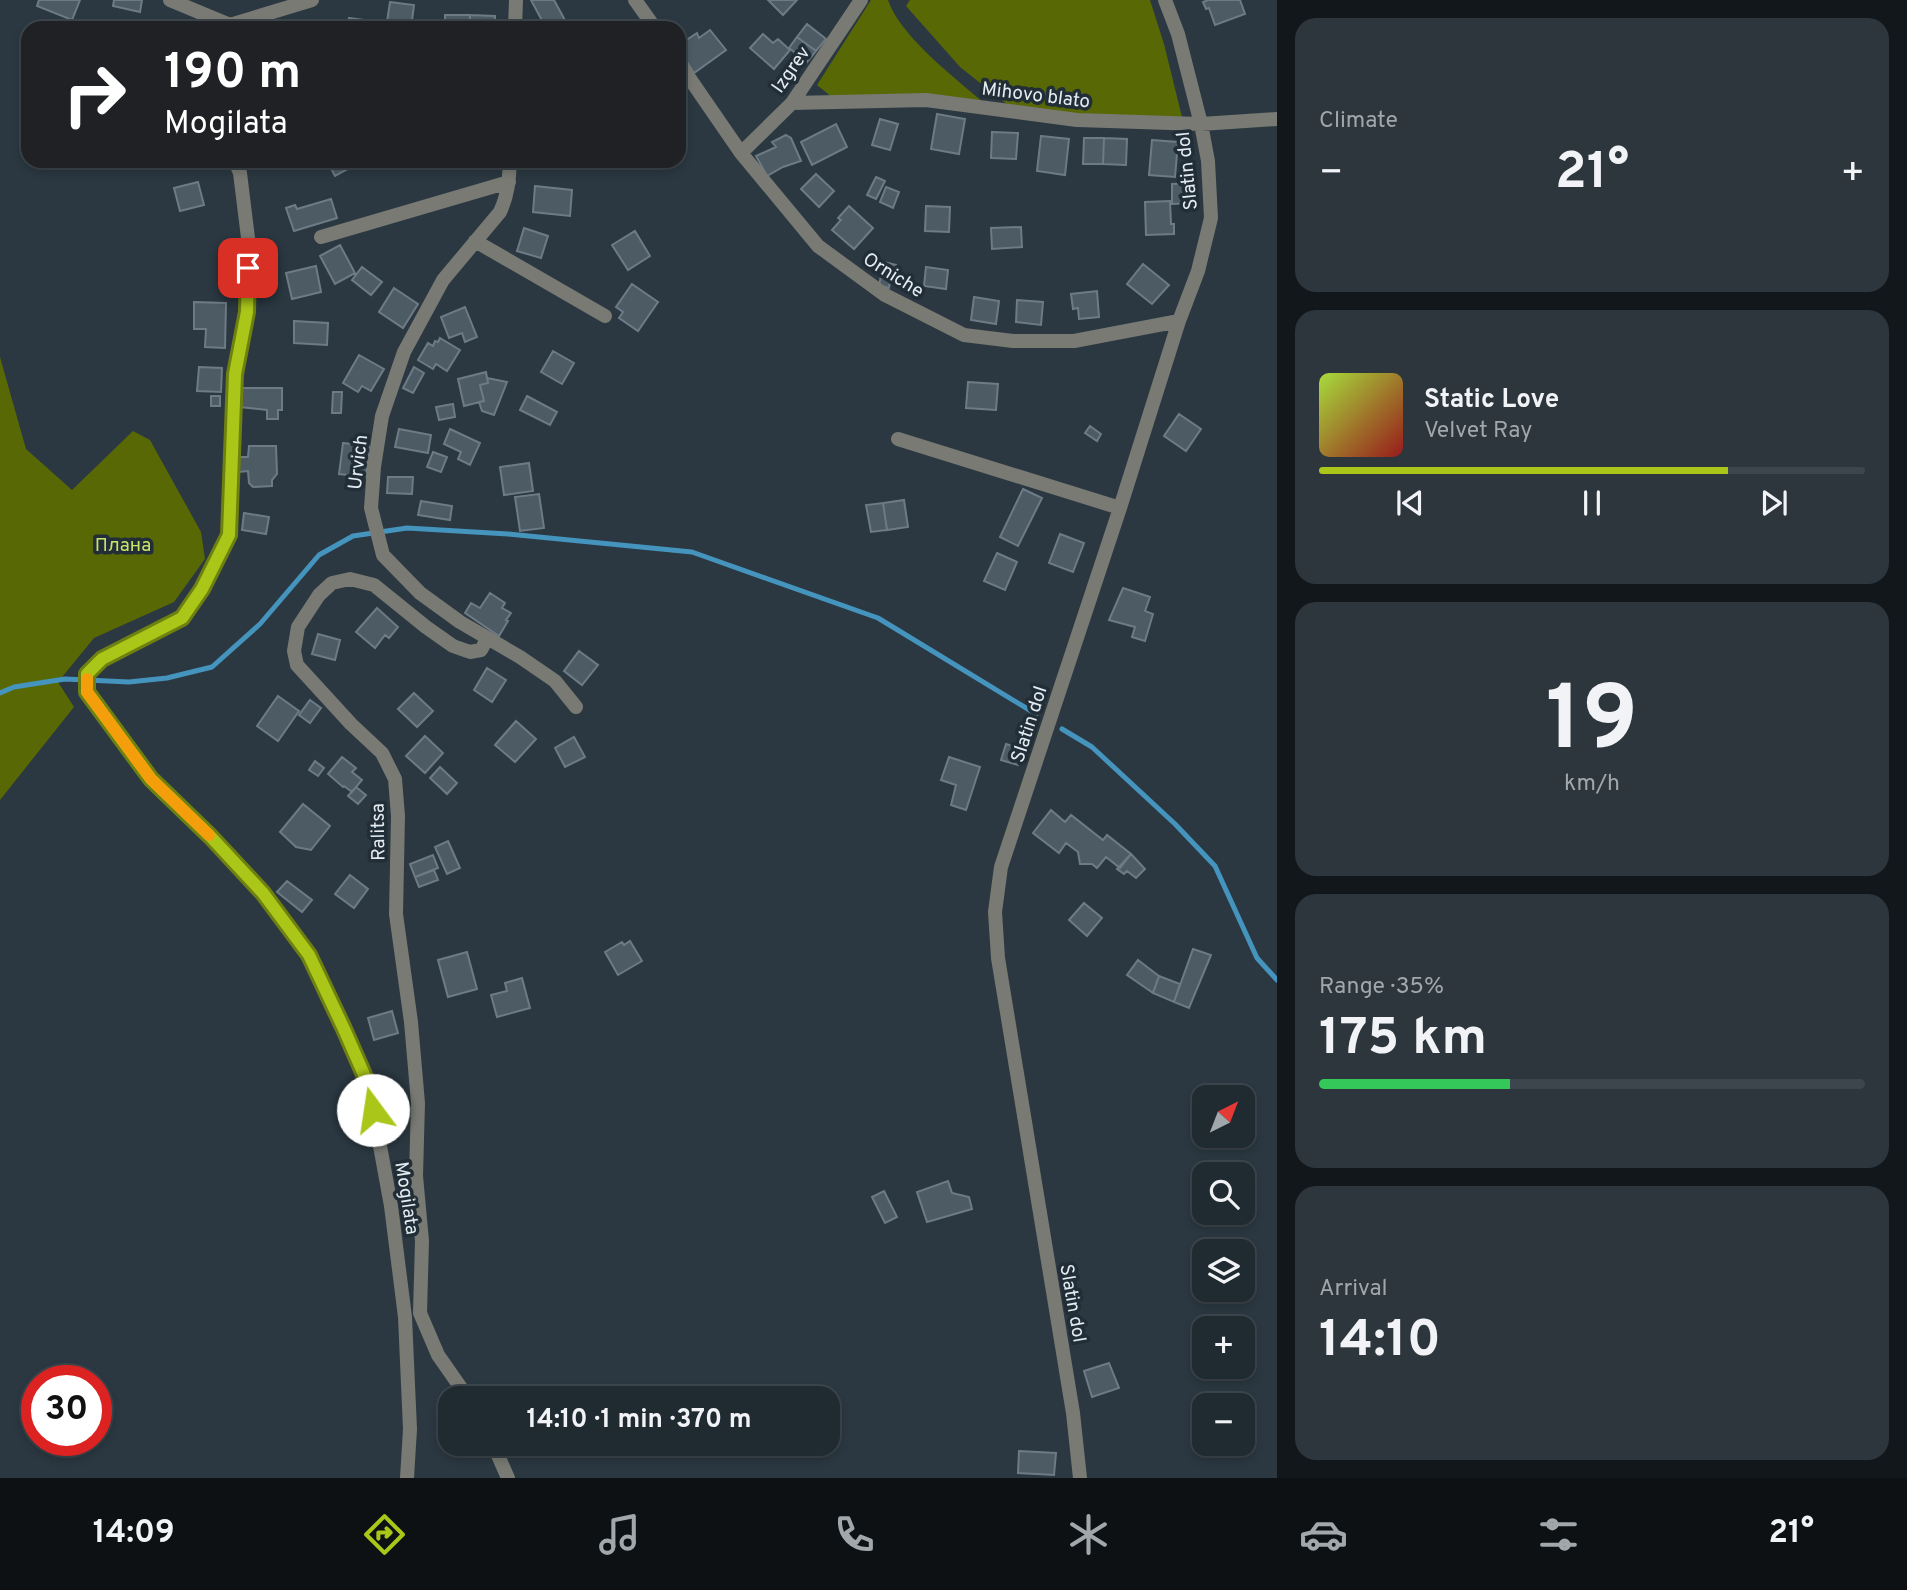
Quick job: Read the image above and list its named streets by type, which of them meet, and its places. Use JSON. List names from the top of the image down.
{
  "streets": {
    "street": [
      "Izgrev",
      "Mihovo blato",
      "Slatin dol",
      "Orniche",
      "Urvich",
      "Ralitsa",
      "Mogilata"
    ]
  },
  "crossings": [
    ["Izgrev", "Mihovo blato"],
    ["Izgrev", "Orniche"],
    ["Mihovo blato", "Slatin dol"],
    ["Slatin dol", "Orniche"],
    ["Urvich", "Ralitsa"]
  ],
  "parks": ["Плана"],
  "north": "top right",
  "page": {
    "tile": [
      "Climate",
      ["19", "km/h"],
      ["Range · 35%", "175 km"],
      ["Arrival", "14:10"]
    ],
    "turn": ["190 m", "Mogilata"],
    "heat": ["−", "21°", "+"],
    "song": ["Static Love", "Velvet Ray"],
    "map_buttons": ["+", "−"],
    "limit": "30",
    "trip": "14:10 · 1 min · 370 m",
    "tabs": ["14:09", "21°"]
  }
}
